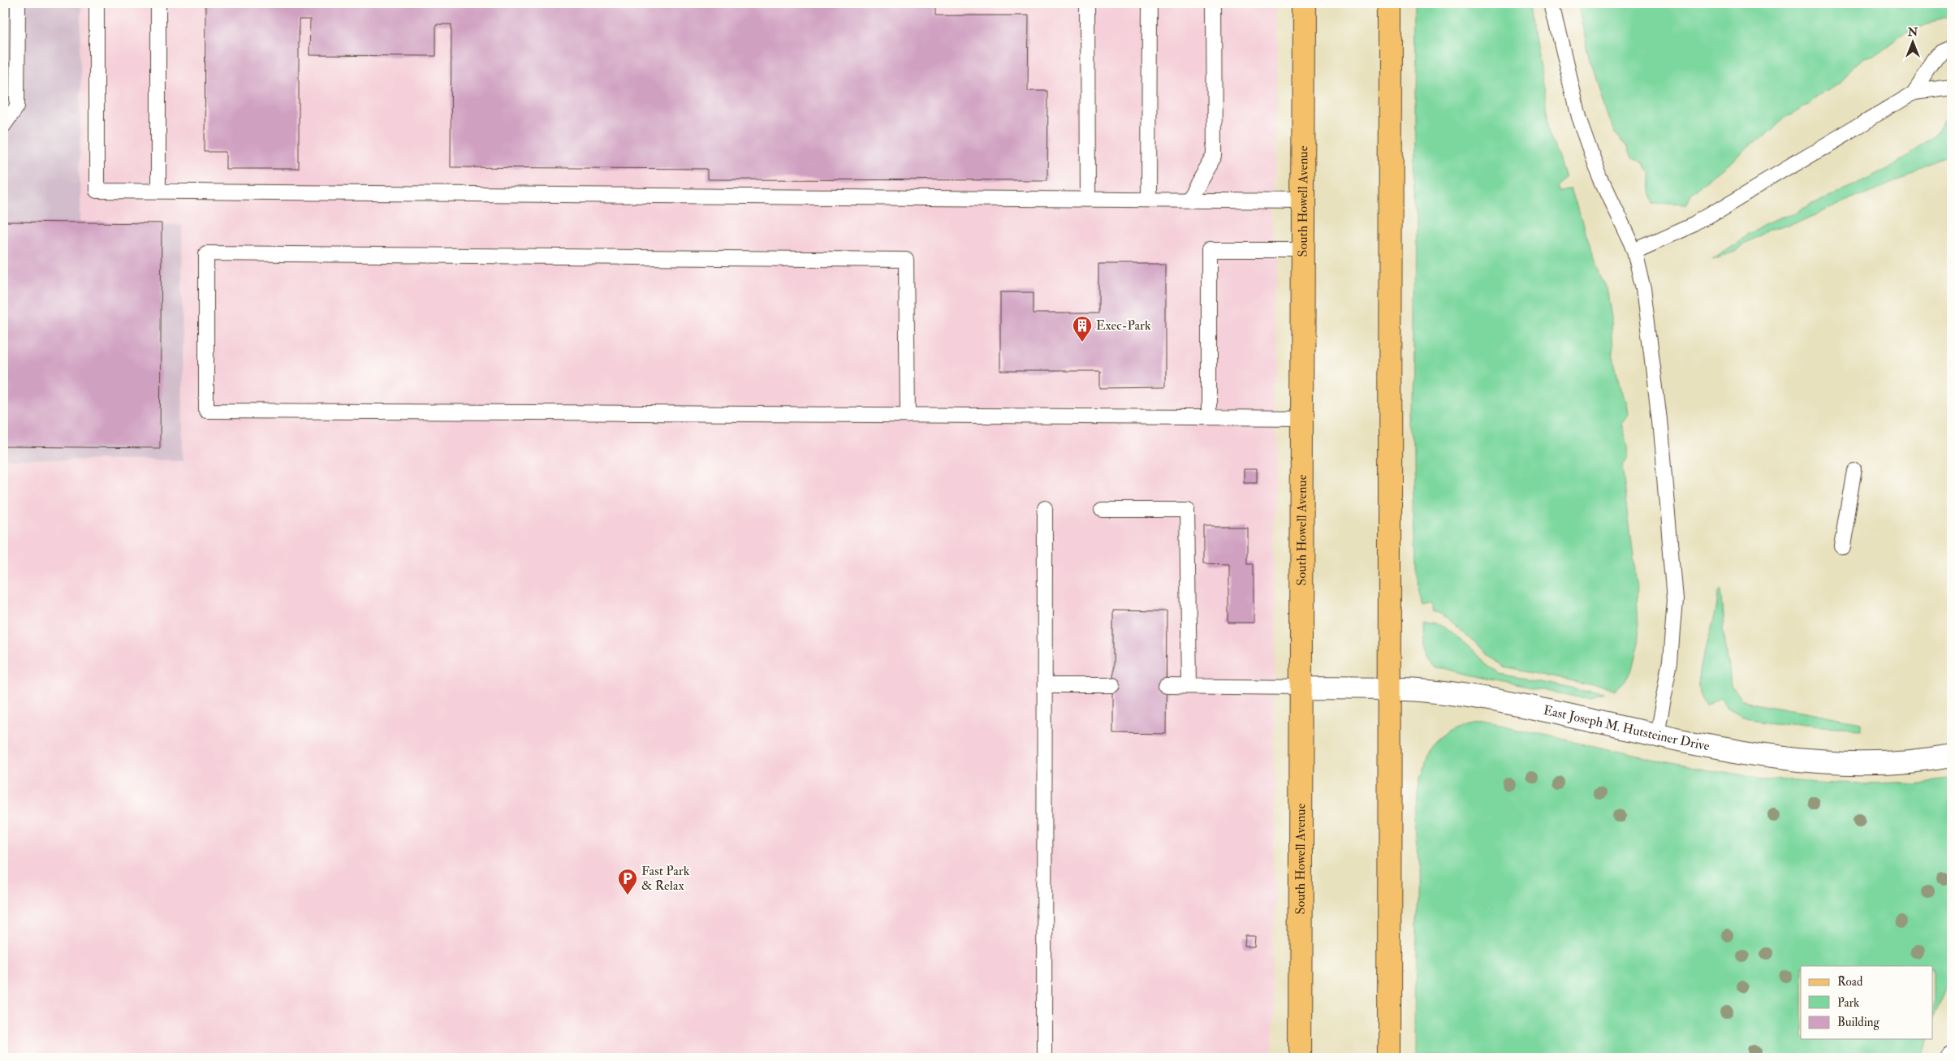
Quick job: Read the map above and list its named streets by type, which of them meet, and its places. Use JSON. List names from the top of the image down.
{
  "streets": {
    "main road": ["South Howell Avenue"],
    "street": ["East Joseph M. Hutsteiner Drive"]
  },
  "crossings": [
    ["South Howell Avenue", "East Joseph M. Hutsteiner Drive"]
  ],
  "places": {
    "building": ["Exec-Park"],
    "parking": ["Fast Park & Relax"]
  },
  "legend": ["Road", "Park", "Building"],
  "north": "top"
}
